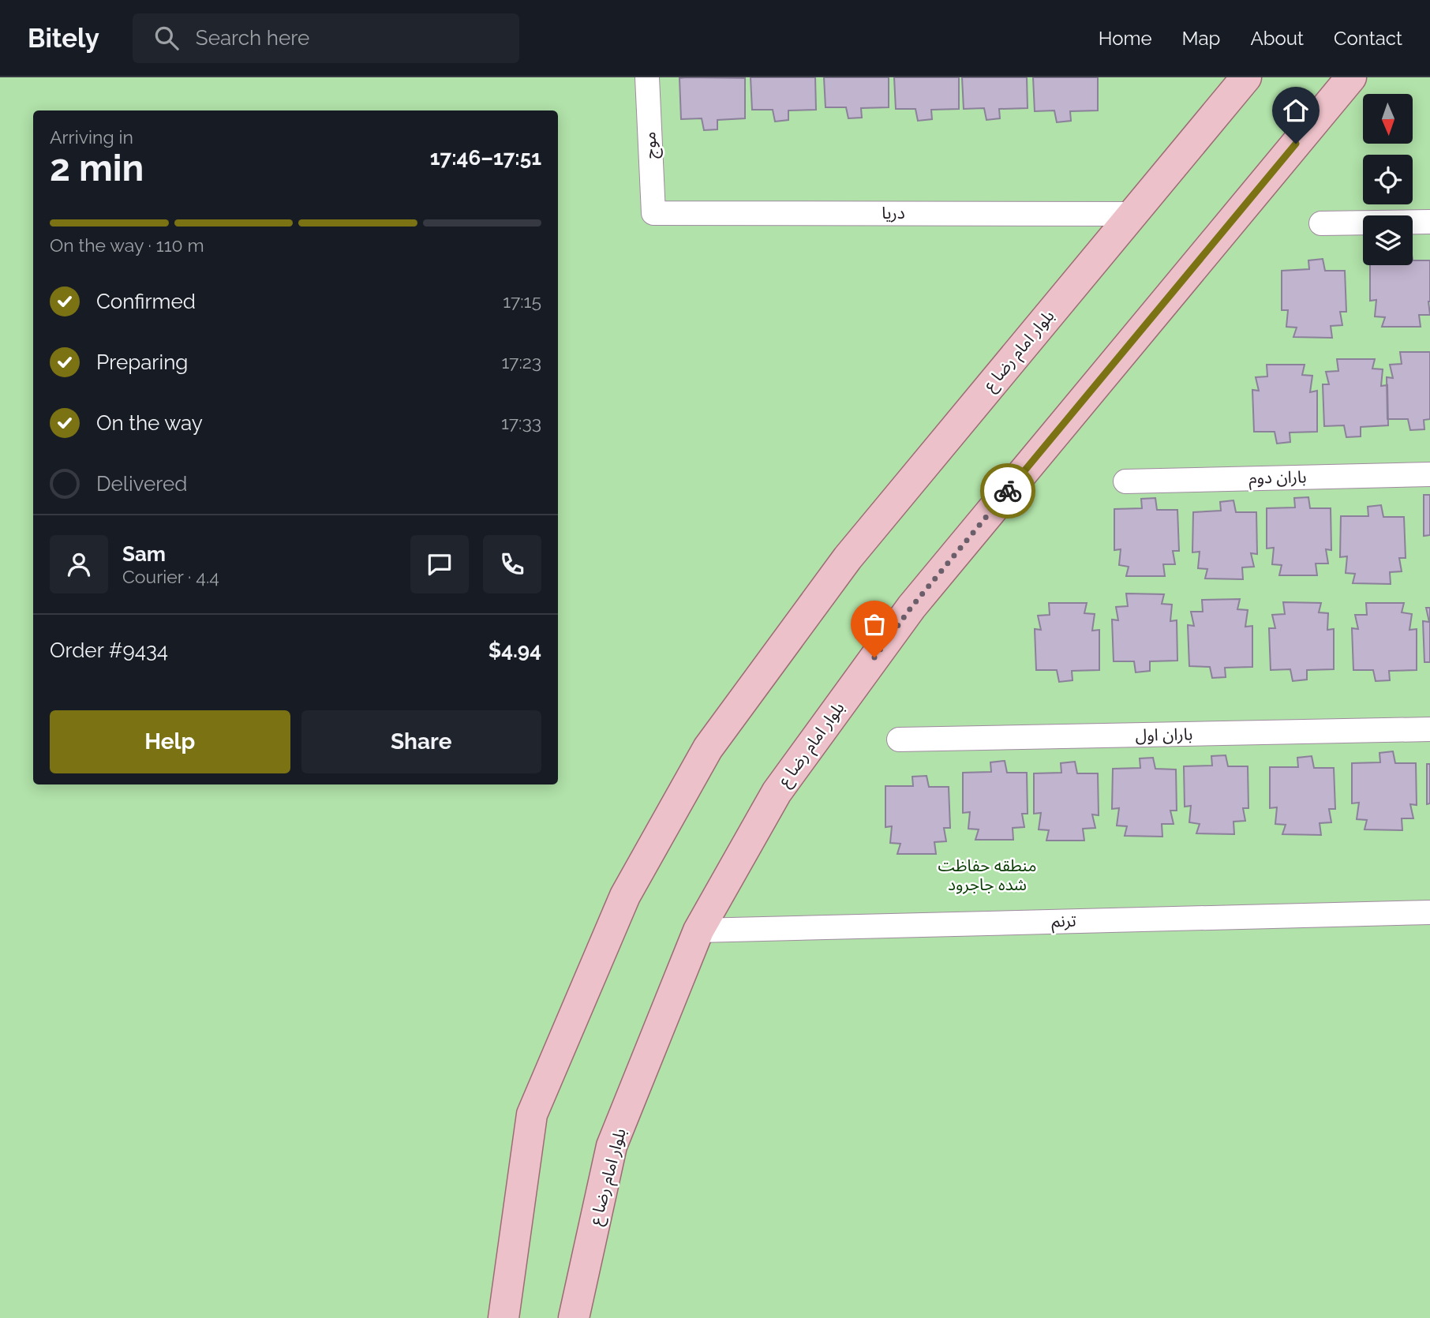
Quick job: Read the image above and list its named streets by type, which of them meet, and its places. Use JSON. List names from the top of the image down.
{
  "streets": {
    "main road": ["بلوار امام رضا ع"],
    "street": [
      "موج",
      "دریا",
      "باران دوم",
      "باران اول",
      "ترنم"
    ]
  },
  "crossings": [
    ["موج", "دریا"],
    ["دریا", "بلوار امام رضا ع"],
    ["بلوار امام رضا ع", "ترنم"]
  ],
  "parks": ["منطقه حفاظت شده جاجرود"],
  "north": "bottom",
  "page": {
    "header": "Bitely",
    "search": "Search here",
    "nav": [
      "Home",
      "Map",
      "About",
      "Contact"
    ],
    "heading": ["2 min", "Arriving in", "17:46–17:51"],
    "panel": [
      "Sam",
      "Courier · 4.4",
      "Order #9434",
      "$4.94"
    ],
    "bar": "On the way · 110 m",
    "list": [
      ["Confirmed", "17:15"],
      ["Preparing", "17:23"],
      ["On the way", "17:33"],
      "Delivered"
    ],
    "buttons": ["Help", "Share"]
  }
}
